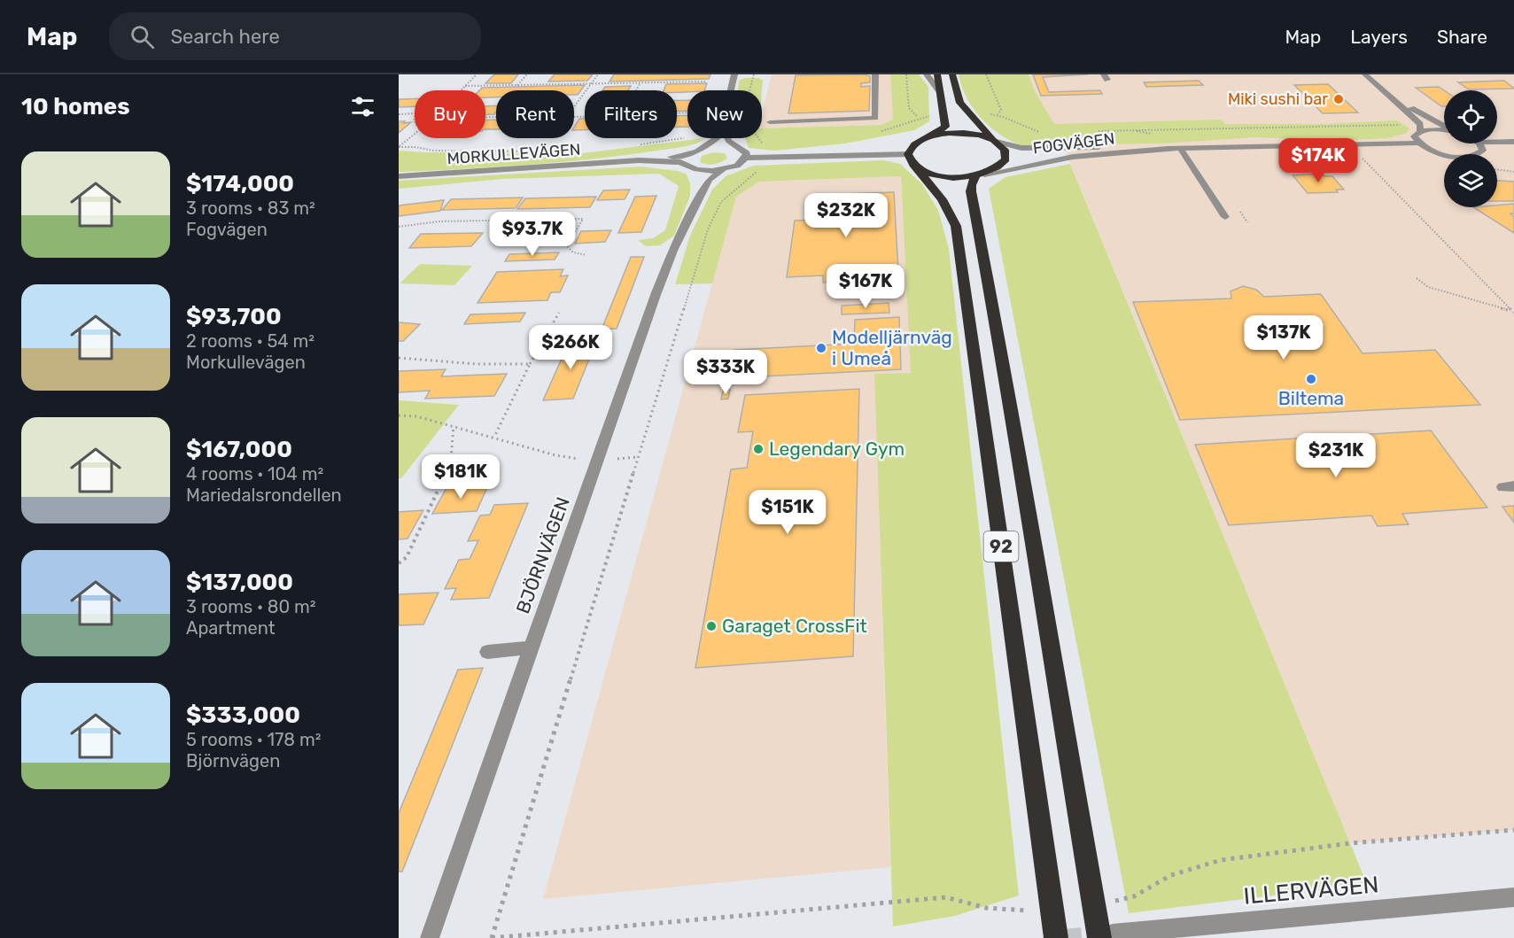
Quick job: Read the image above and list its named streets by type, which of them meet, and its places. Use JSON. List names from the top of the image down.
{
  "streets": {
    "highway": ["92"],
    "street": [
      "FOGVÄGEN",
      "MORKULLEVÄGEN",
      "BJÖRNVÄGEN",
      "ILLERVÄGEN"
    ]
  },
  "crossings": [
    ["FOGVÄGEN", "92"],
    ["92", "ILLERVÄGEN"]
  ],
  "places": [
    "Miki sushi bar",
    "Modelljärnväg i Umeå",
    "Biltema",
    "Legendary Gym",
    "Garaget CrossFit"
  ],
  "page": {
    "header": "Map",
    "search": "Search here",
    "nav": ["Map", "Layers", "Share"],
    "heading": "10 homes",
    "chip": [
      "Buy",
      "Rent",
      "Filters",
      "New"
    ],
    "list": [
      {
        "name": "$174,000",
        "note": "3 rooms · 83 m² · Fogvägen"
      },
      {
        "name": "$93,700",
        "note": "2 rooms · 54 m² · Morkullevägen"
      },
      {
        "name": "$167,000",
        "note": "4 rooms · 104 m² · Mariedalsrondellen"
      },
      {
        "name": "$137,000",
        "note": "3 rooms · 80 m² · Apartment"
      },
      {
        "name": "$333,000",
        "note": "5 rooms · 178 m² · Björnvägen"
      }
    ],
    "price": [
      "$174K",
      "$232K",
      "$93.7K",
      "$167K",
      "$137K",
      "$266K",
      "$333K",
      "$231K",
      "$181K",
      "$151K"
    ]
  }
}
